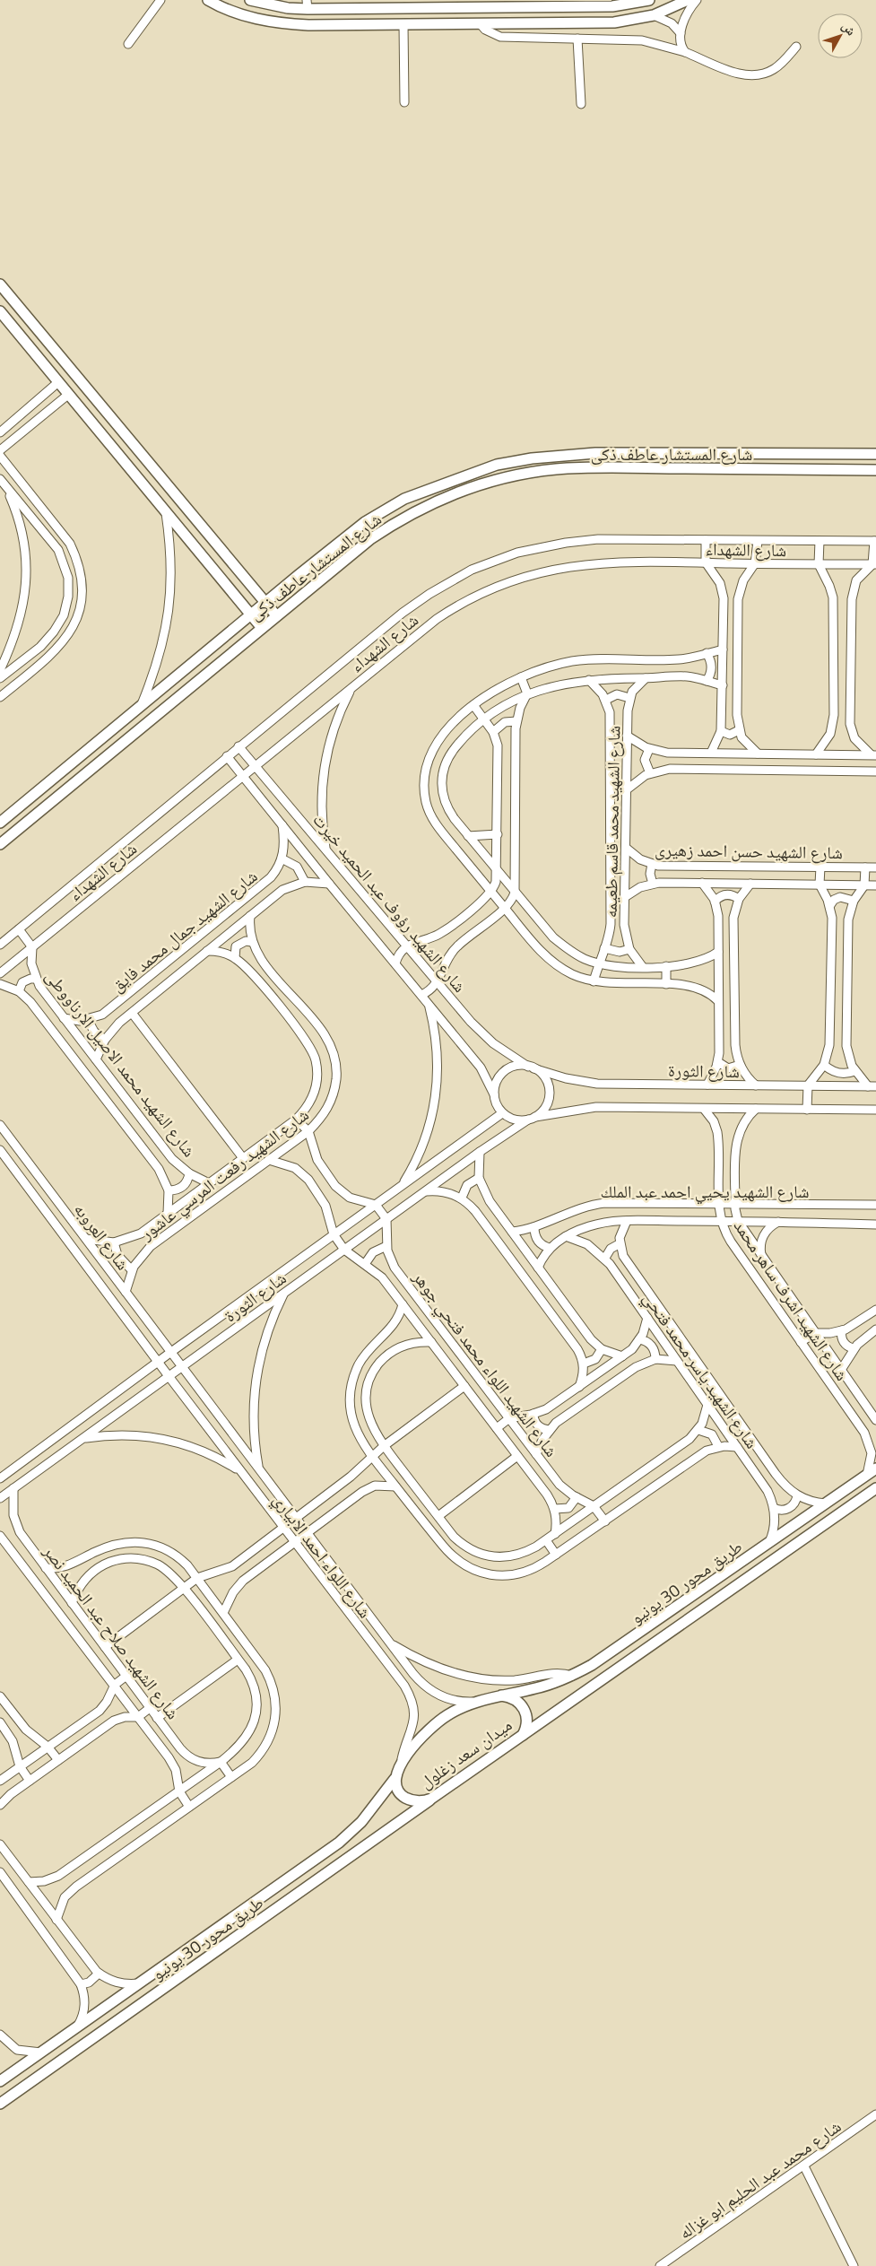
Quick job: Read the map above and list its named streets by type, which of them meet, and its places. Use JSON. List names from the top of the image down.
{
  "streets": {
    "street": [
      "شارع المستشار عاطف ذكى",
      "شارع الشهداء",
      "شارع الشهيد محمد قاسم طعيمه",
      "شارع الشهيد حسن احمد زهيرى",
      "شارع الشهيد رؤوف عبد الحميد خيرت",
      "شارع الشهيد جمال محمد فايق",
      "شارع الشهيد محمد الاصيل الارناووطى",
      "شارع الثورة",
      "شارع الشهيد رفعت المرسي عاشور",
      "شارع الشهيد يحيي احمد عبد الملك",
      "شارع العروبه",
      "شارع الشهيد اشرف ساهر محمد",
      "شارع الشهيد اللواء محمد فتحي جوهر",
      "شارع الشهيد ياسر محمد فتحي",
      "شارع اللواء احمد الابياري",
      "طريق محور 30 يونيو",
      "شارع الشهيد صلاح عبد الحميد نصر",
      "ميدان سعد زغلول",
      "شارع محمد عبد الحليم ابو غزاله"
    ]
  },
  "crossings": [
    ["شارع الشهداء", "شارع الشهيد رؤوف عبد الحميد خيرت"],
    ["شارع الشهداء", "شارع الشهيد محمد الاصيل الارناووطى"],
    ["شارع الشهيد محمد قاسم طعيمه", "شارع الشهيد حسن احمد زهيرى"],
    ["شارع الشهيد رؤوف عبد الحميد خيرت", "شارع الشهيد جمال محمد فايق"],
    ["شارع الشهيد رؤوف عبد الحميد خيرت", "شارع الثورة"],
    ["شارع الشهيد جمال محمد فايق", "شارع الشهيد محمد الاصيل الارناووطى"],
    ["شارع الشهيد جمال محمد فايق", "شارع الشهيد رفعت المرسي عاشور"],
    ["شارع الشهيد محمد الاصيل الارناووطى", "شارع الشهيد رفعت المرسي عاشور"],
    ["شارع الثورة", "شارع العروبه"],
    ["شارع الثورة", "شارع الشهيد اشرف ساهر محمد"],
    ["شارع الثورة", "شارع الشهيد اللواء محمد فتحي جوهر"],
    ["شارع الثورة", "شارع اللواء احمد الابياري"],
    ["شارع الثورة", "شارع الشهيد صلاح عبد الحميد نصر"],
    ["شارع الشهيد رفعت المرسي عاشور", "شارع العروبه"],
    ["شارع الشهيد رفعت المرسي عاشور", "شارع الشهيد اللواء محمد فتحي جوهر"],
    ["شارع الشهيد يحيي احمد عبد الملك", "شارع الشهيد اشرف ساهر محمد"],
    ["شارع الشهيد يحيي احمد عبد الملك", "شارع الشهيد ياسر محمد فتحي"],
    ["شارع العروبه", "شارع اللواء احمد الابياري"],
    ["شارع الشهيد اشرف ساهر محمد", "طريق محور 30 يونيو"],
    ["شارع الشهيد ياسر محمد فتحي", "طريق محور 30 يونيو"],
    ["شارع اللواء احمد الابياري", "ميدان سعد زغلول"],
    ["طريق محور 30 يونيو", "ميدان سعد زغلول"]
  ],
  "north": "top right"
}
